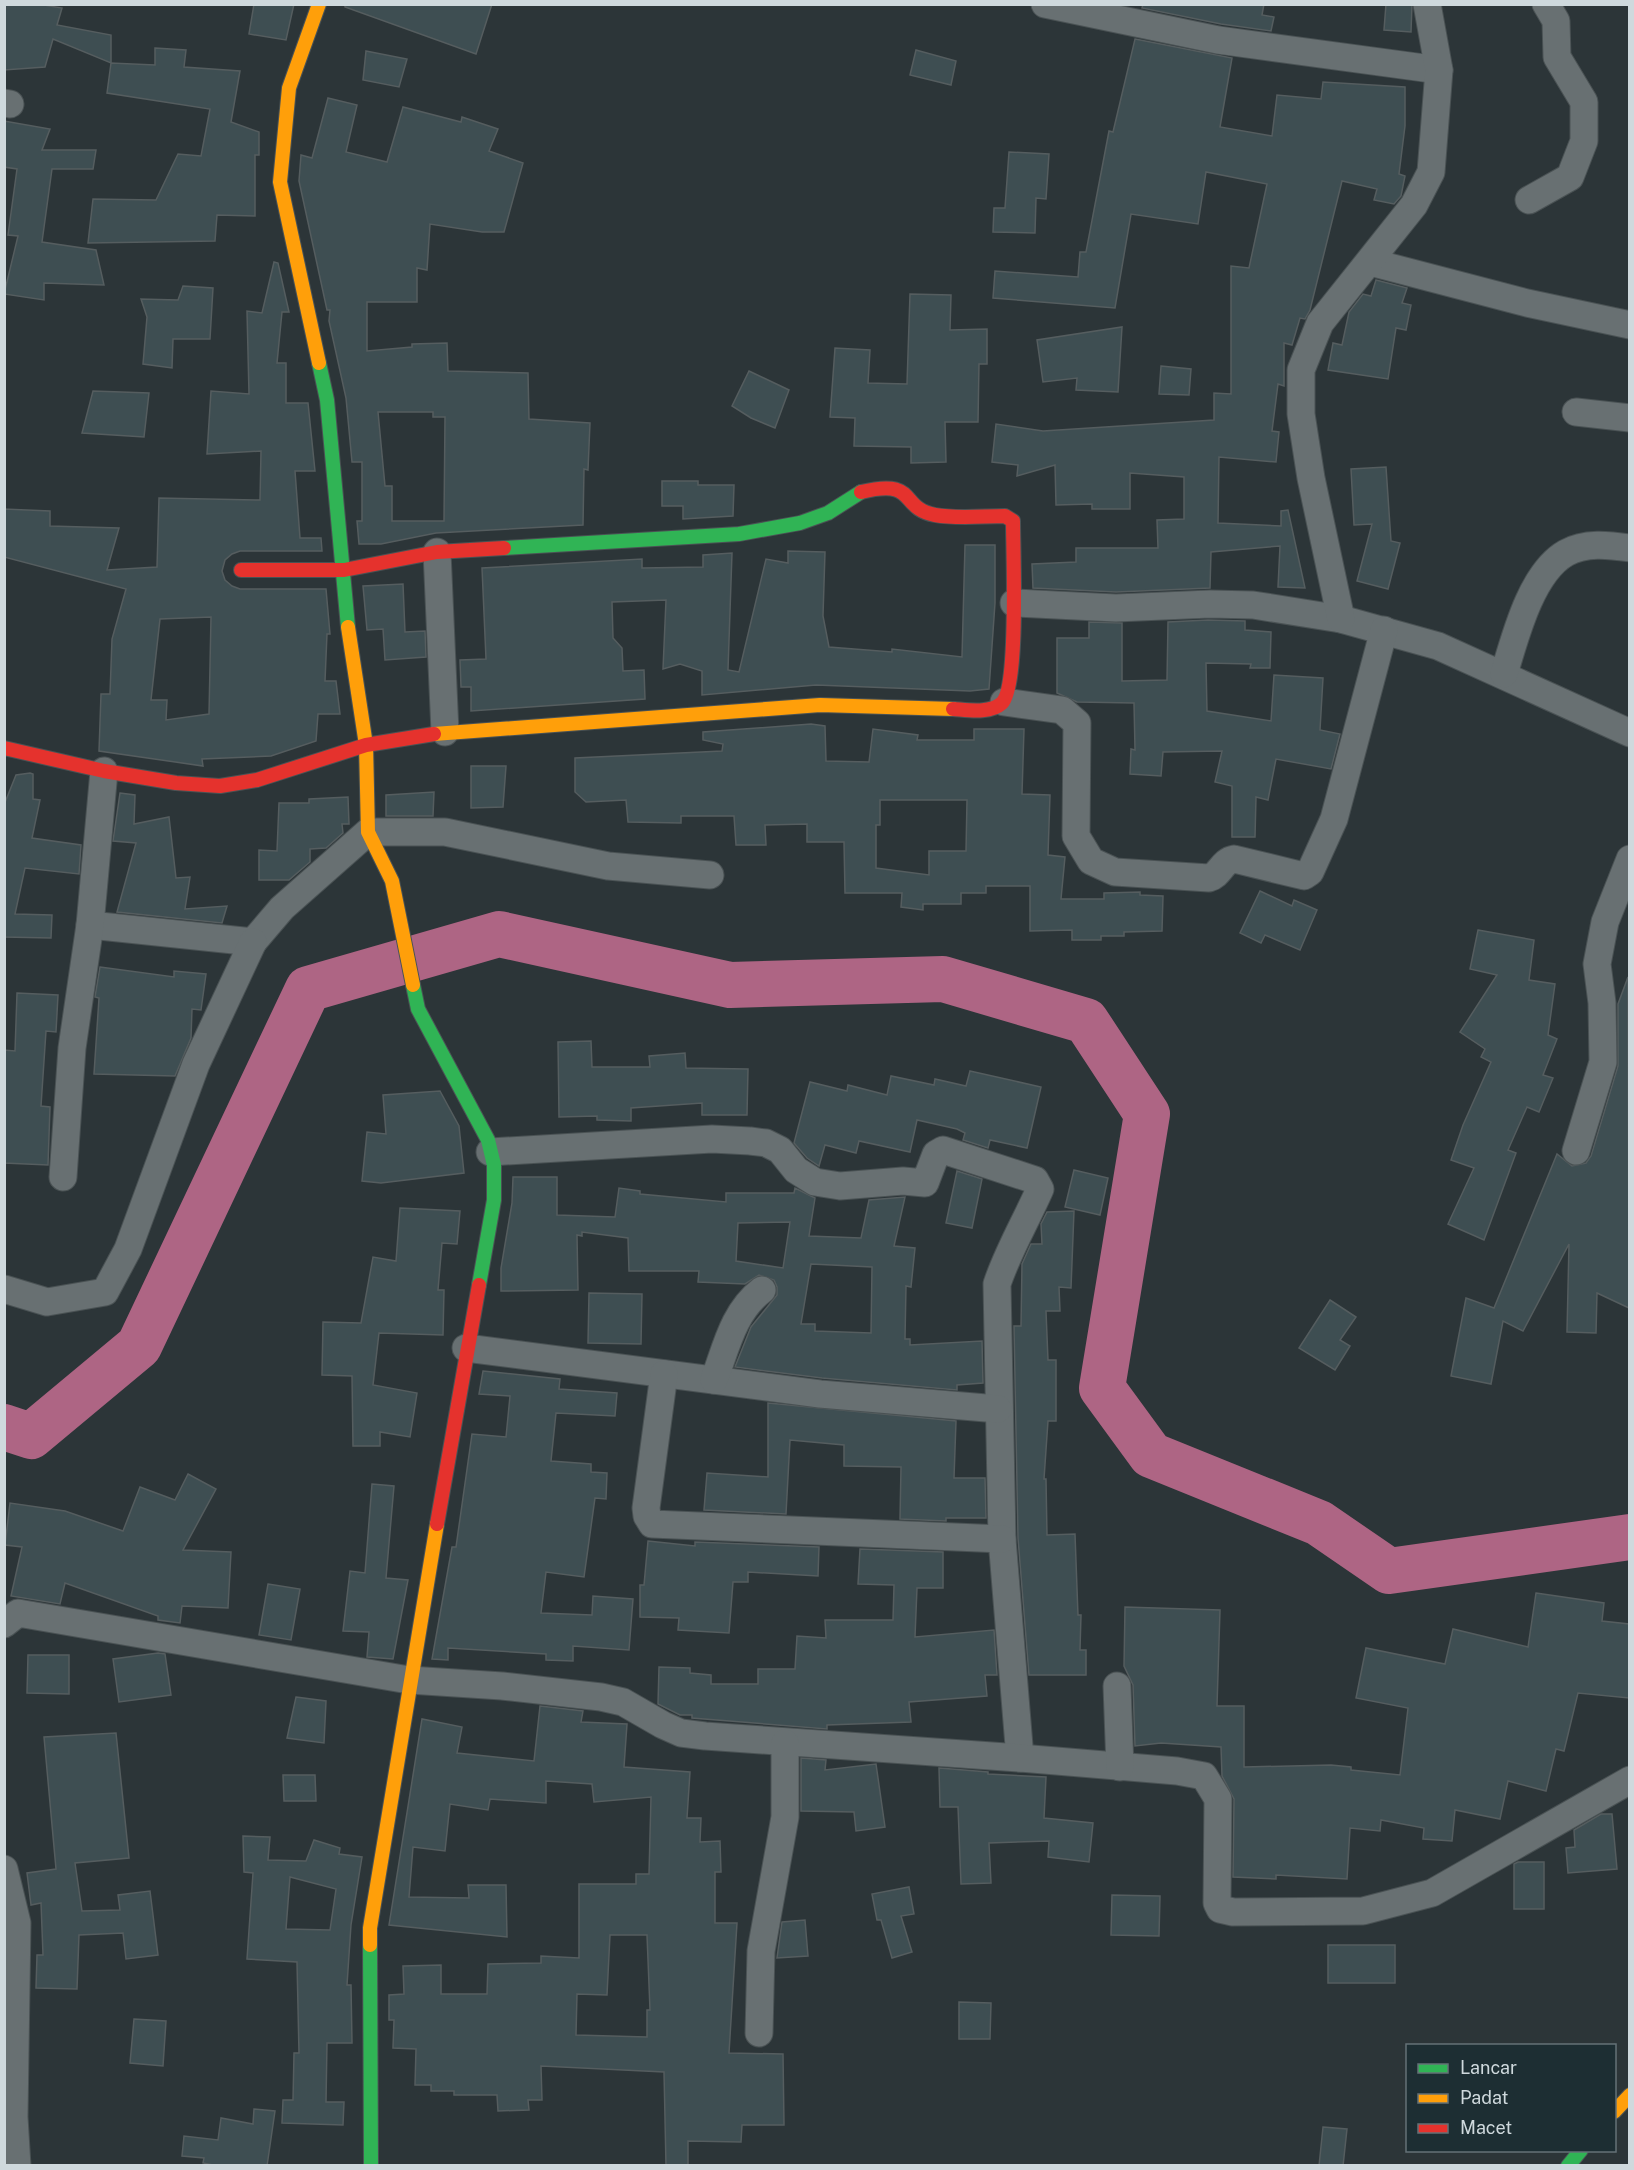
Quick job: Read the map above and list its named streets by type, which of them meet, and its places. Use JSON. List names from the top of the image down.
{
  "legend": ["Lancar", "Padat", "Macet"]
}
